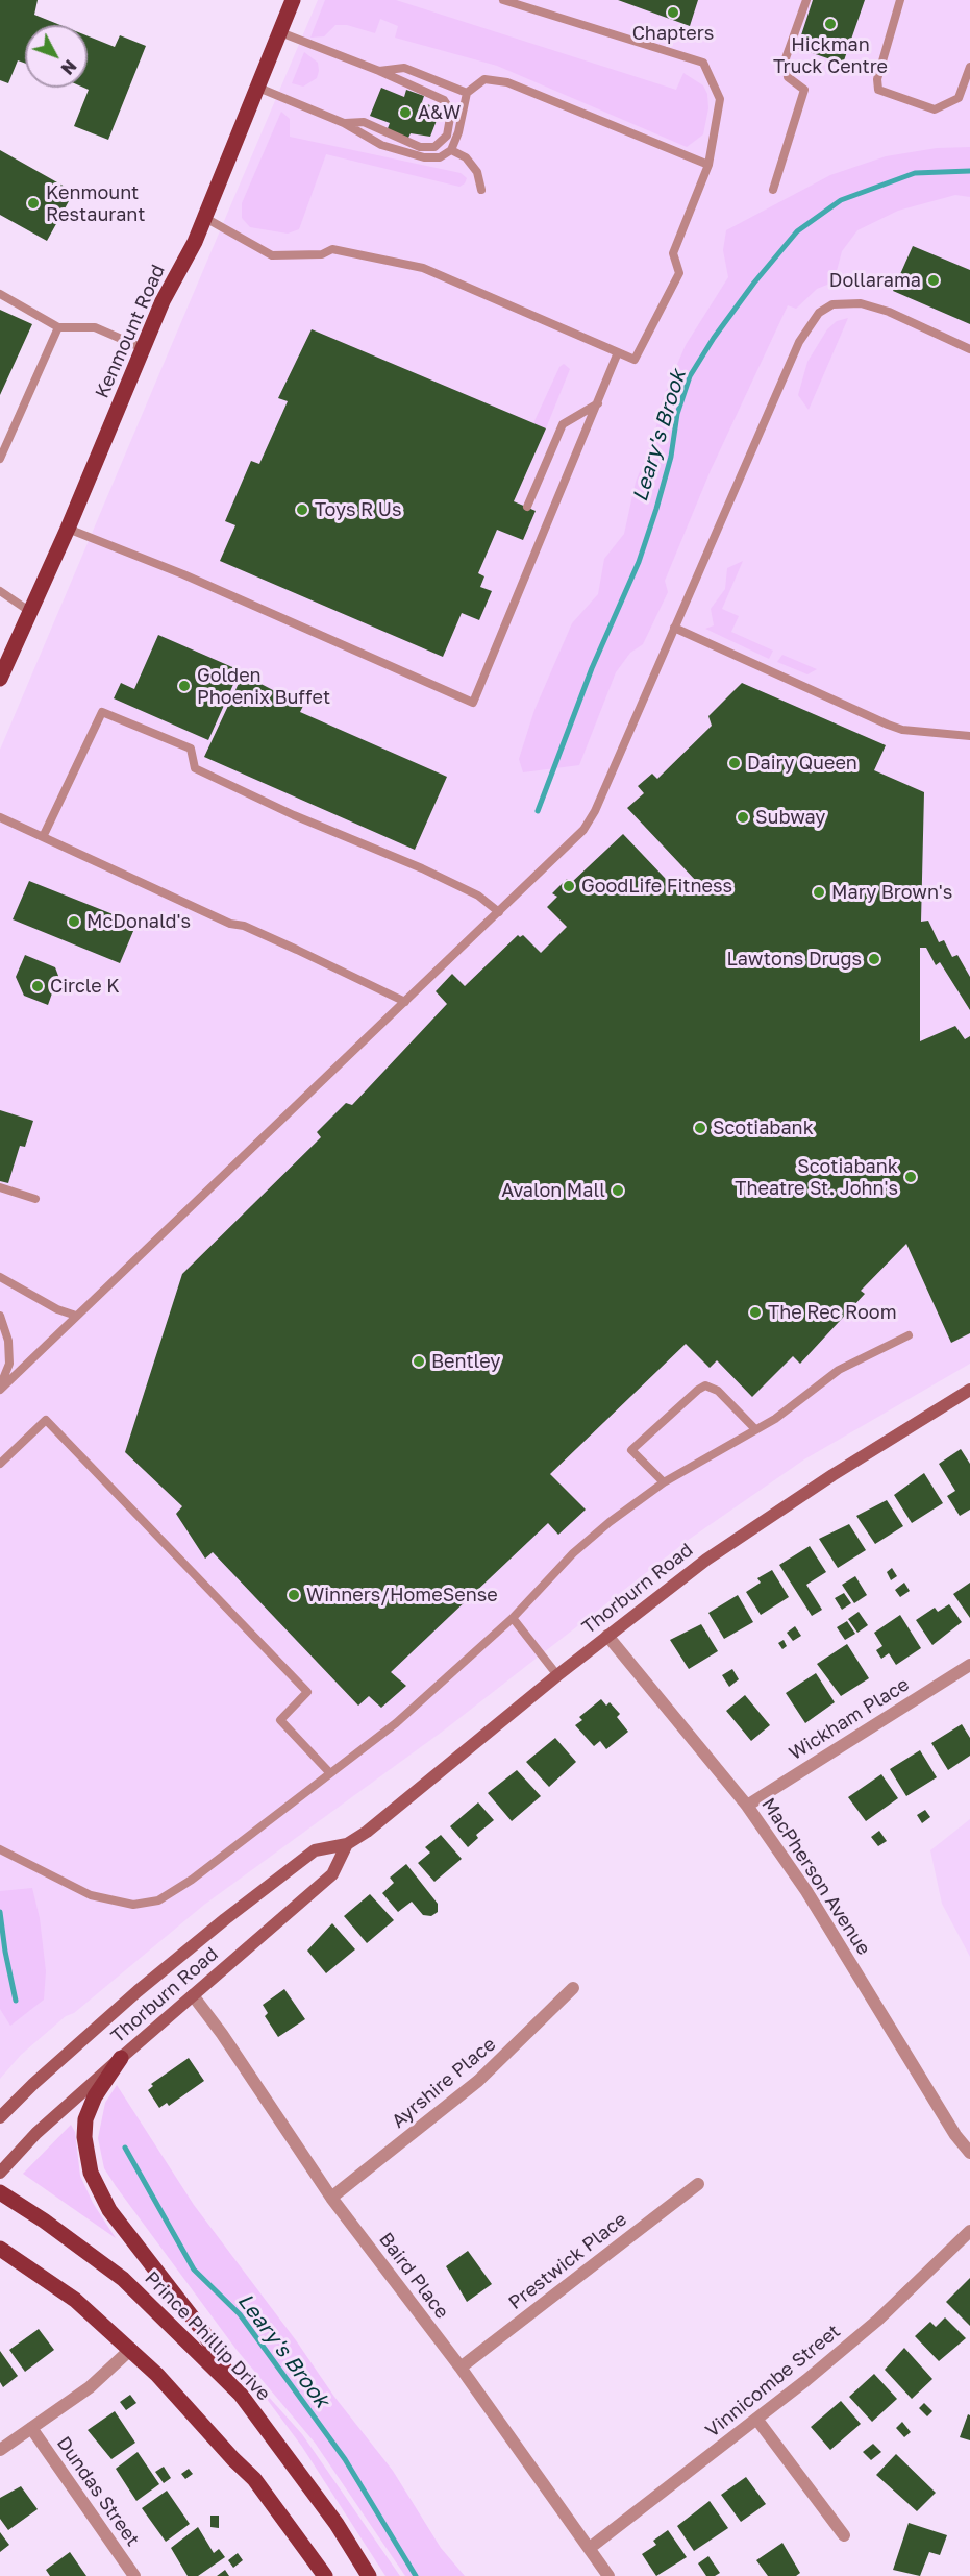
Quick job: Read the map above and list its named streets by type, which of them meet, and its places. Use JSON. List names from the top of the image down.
{
  "streets": {
    "main road": ["Kenmount Road", "Thorburn Road", "Prince Phillip Drive"],
    "street": [
      "Wickham Place",
      "MacPherson Avenue",
      "Ayrshire Place",
      "Prestwick Place",
      "Baird Place",
      "Vinnicombe Street",
      "Dundas Street"
    ]
  },
  "crossings": [
    ["Thorburn Road", "MacPherson Avenue"],
    ["Thorburn Road", "Baird Place"],
    ["Wickham Place", "MacPherson Avenue"],
    ["Ayrshire Place", "Baird Place"],
    ["Prestwick Place", "Baird Place"],
    ["Baird Place", "Vinnicombe Street"]
  ],
  "water": ["Leary's Brook"],
  "places": [
    "Chapters",
    "Hickman Truck Centre",
    "A&W",
    "Kenmount Restaurant",
    "Dollarama",
    "Toys R Us",
    "Golden Phoenix Buffet",
    "Dairy Queen",
    "Subway",
    "GoodLife Fitness",
    "Mary Brown's",
    "McDonald's",
    "Lawtons Drugs",
    "Circle K",
    "Scotiabank",
    "Scotiabank Theatre St. John's",
    "Avalon Mall",
    "The Rec Room",
    "Bentley",
    "Winners/HomeSense"
  ],
  "north": "bottom right"
}
